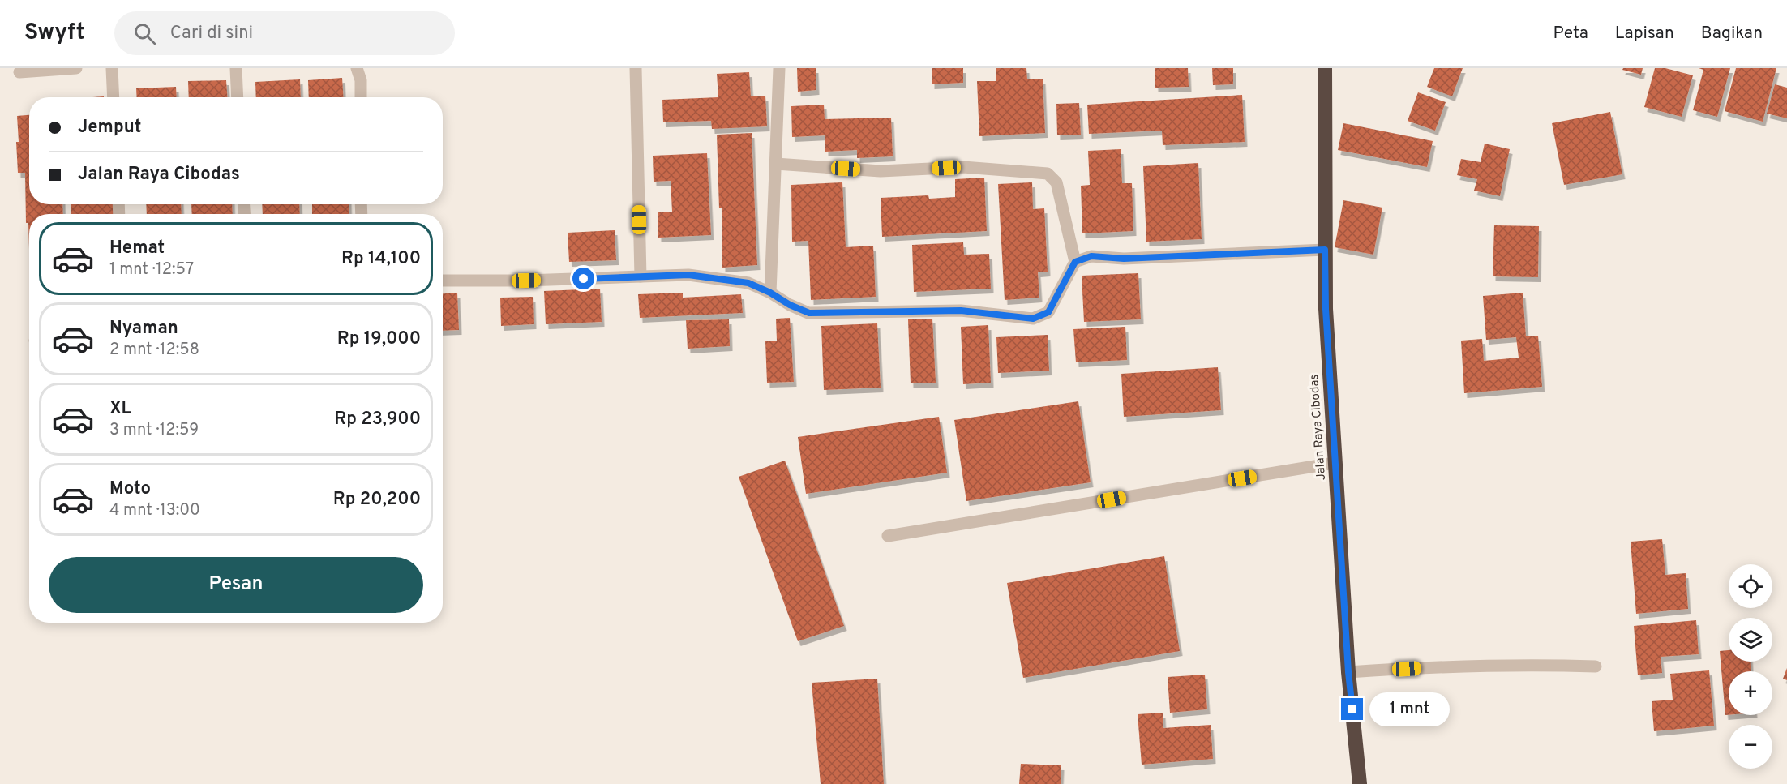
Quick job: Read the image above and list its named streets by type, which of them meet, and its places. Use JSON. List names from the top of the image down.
{
  "streets": {
    "highway": ["Jalan Raya Cibodas"]
  },
  "page": {
    "header": "Swyft",
    "search": "Cari di sini",
    "nav": ["Peta", "Lapisan", "Bagikan"],
    "banner": ["Jemput", "Jalan Raya Cibodas"],
    "list": [
      {
        "name": "Hemat",
        "note": "1 mnt · 12:57",
        "value": "Rp 14,100"
      },
      {
        "name": "Nyaman",
        "note": "2 mnt · 12:58",
        "value": "Rp 19,000"
      },
      {
        "name": "XL",
        "note": "3 mnt · 12:59",
        "value": "Rp 23,900"
      },
      {
        "name": "Moto",
        "note": "4 mnt · 13:00",
        "value": "Rp 20,200"
      }
    ],
    "buttons": "Pesan",
    "map_buttons": ["+", "−"],
    "bubble": "1 mnt"
  }
}
